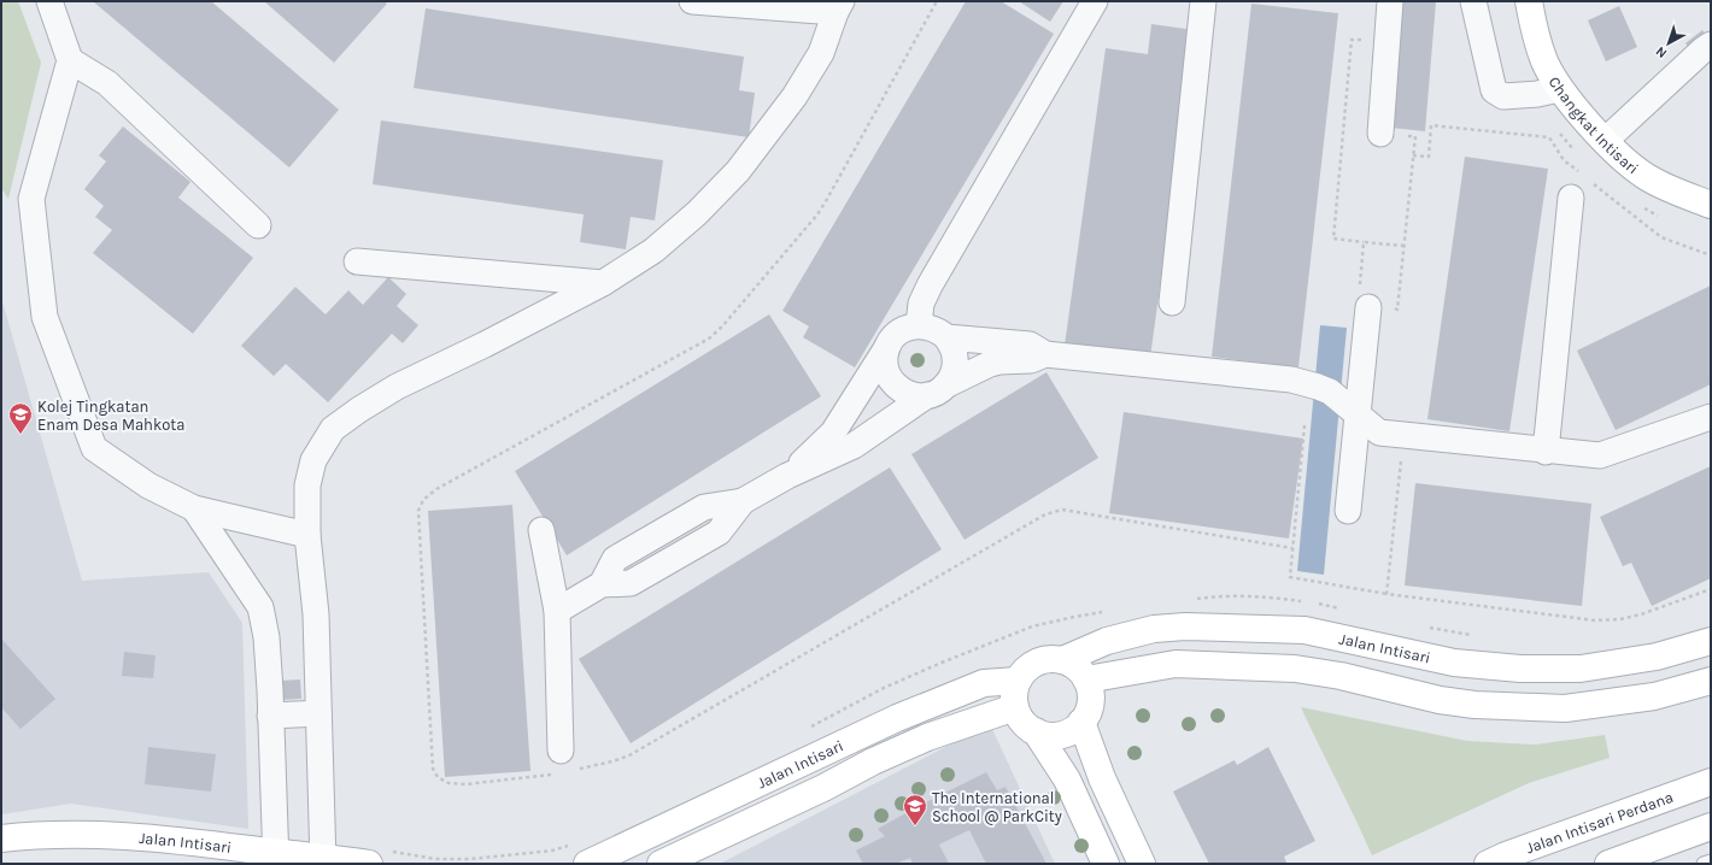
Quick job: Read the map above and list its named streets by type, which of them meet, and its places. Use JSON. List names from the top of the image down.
{
  "streets": {
    "street": ["Changkat Intisari", "Jalan Intisari", "Jalan Intisari Perdana"]
  },
  "places": {
    "school or university": ["Kolej Tingkatan Enam Desa Mahkota", "The International School @ ParkCity"]
  },
  "north": "bottom left"
}
